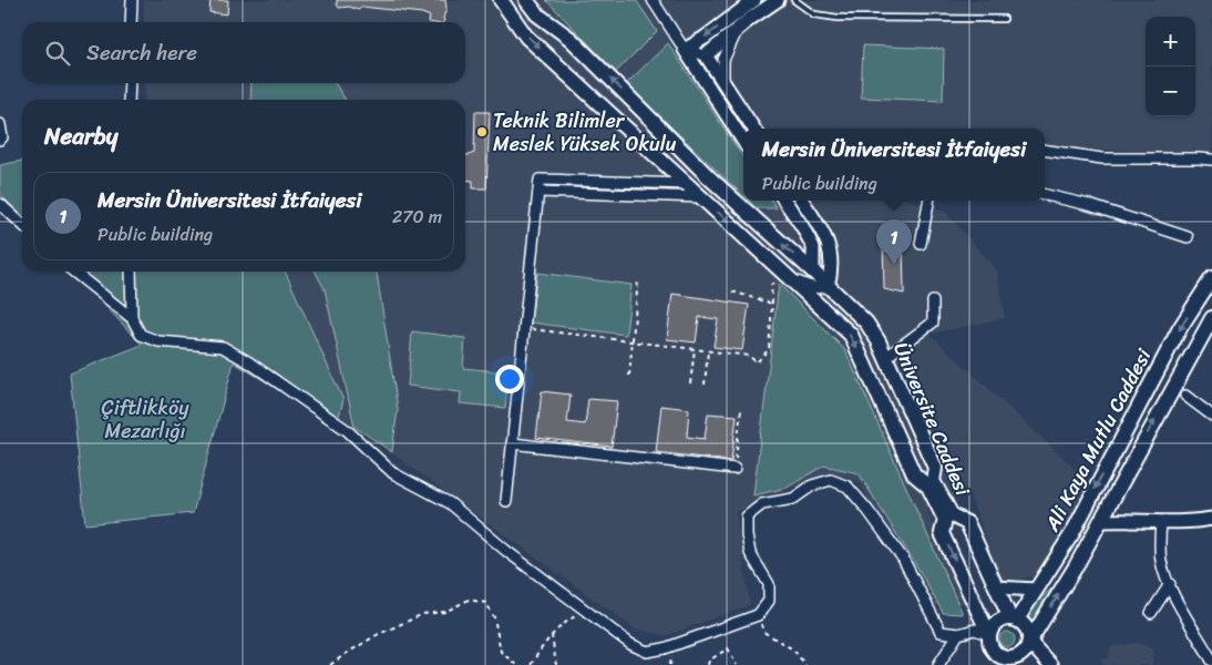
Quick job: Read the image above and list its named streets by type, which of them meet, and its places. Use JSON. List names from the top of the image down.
{
  "streets": {
    "main road": ["Üniversite Caddesi", "Ali Kaya Mutlu Caddesi"]
  },
  "crossings": [
    ["Üniversite Caddesi", "Ali Kaya Mutlu Caddesi"]
  ],
  "parks": ["Çiftlikköy Mezarlığı"],
  "places": ["Teknik Bilimler Meslek Yüksek Okulu"],
  "page": {
    "map_buttons": ["+", "−"],
    "search": "Search here",
    "heading": "Nearby",
    "popup": ["Mersin Üniversitesi İtfaiyesi", "Public building"],
    "list": [
      {
        "mark": "1",
        "name": "Mersin Üniversitesi İtfaiyesi",
        "note": "Public building",
        "value": "270 m"
      }
    ],
    "pins": "1"
  }
}
